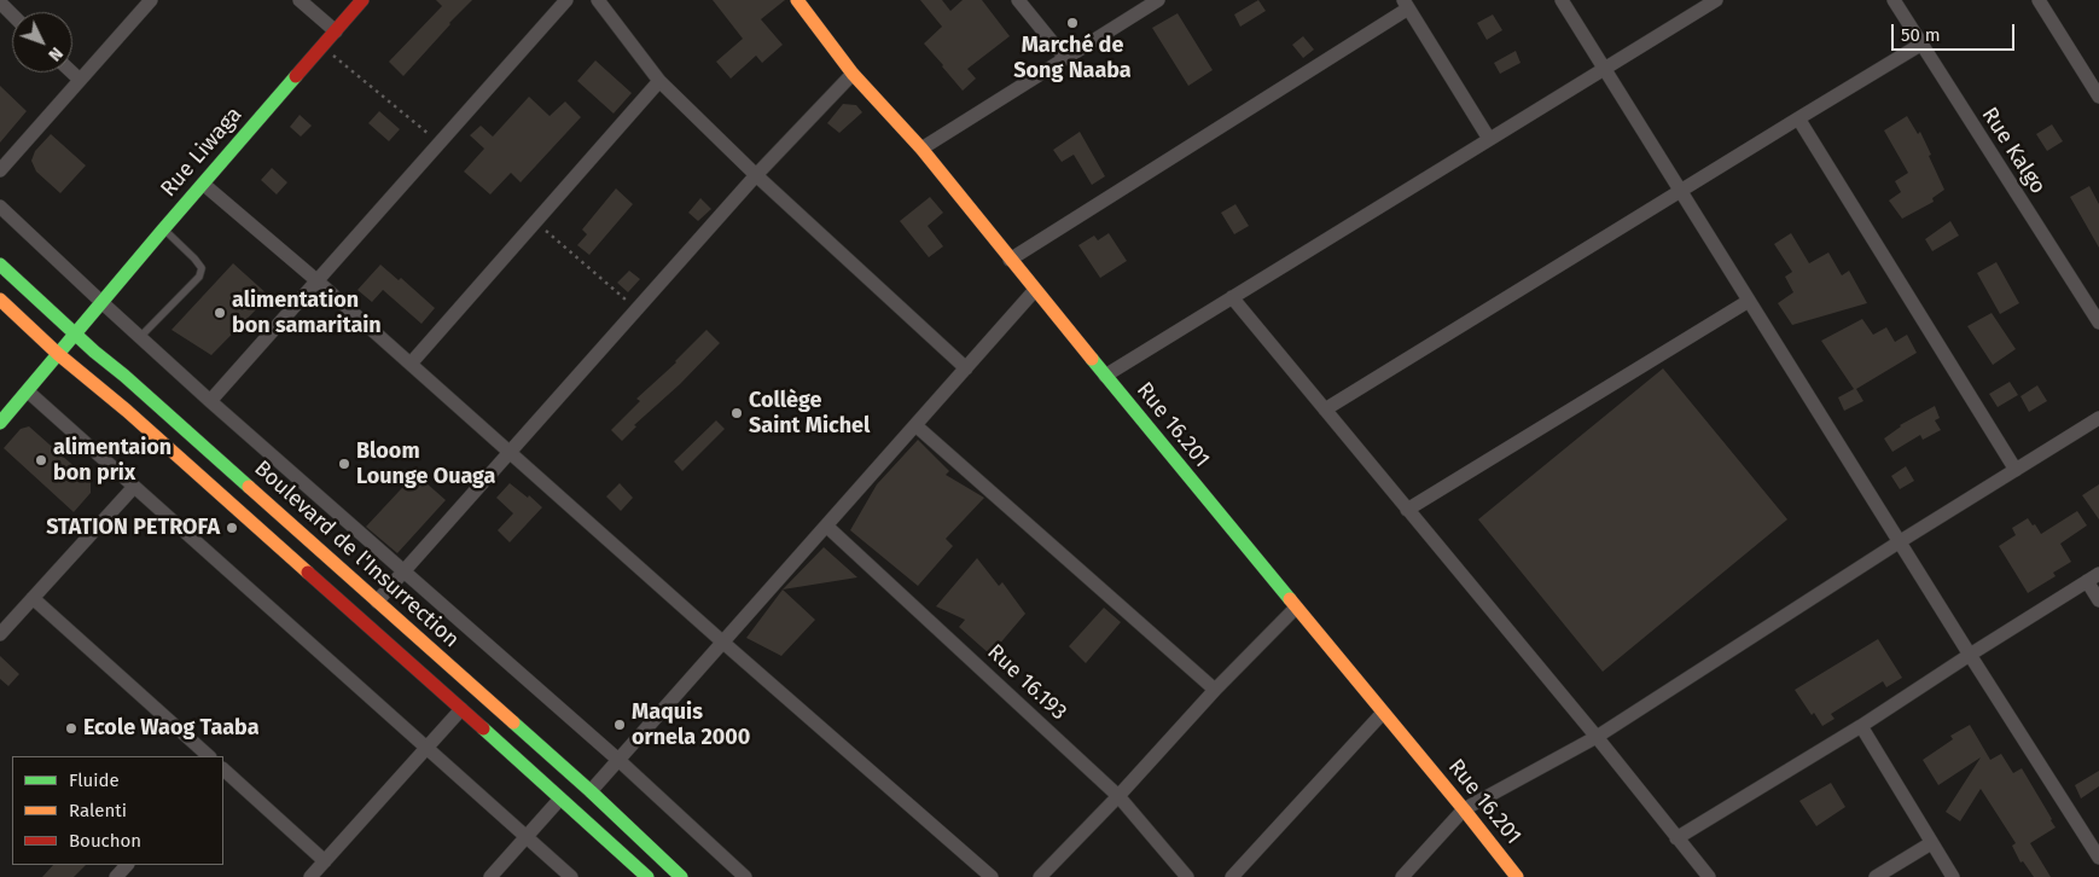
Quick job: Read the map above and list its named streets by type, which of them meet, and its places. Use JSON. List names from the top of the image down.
{
  "streets": {
    "main road": ["Rue Liwaga", "Rue 16.201", "Boulevard de l'Insurrection"],
    "street": ["Rue Kalgo", "Rue 16.193"]
  },
  "crossings": [
    ["Rue Liwaga", "Boulevard de l'Insurrection"]
  ],
  "places": [
    "Marché de Song Naaba",
    "alimentation bon samaritain",
    "Collège Saint Michel",
    "alimentaion bon prix",
    "Bloom Lounge Ouaga",
    "STATION PETROFA",
    "Maquis ornela 2000",
    "Ecole Waog Taaba"
  ],
  "legend": ["Fluide", "Ralenti", "Bouchon"],
  "scale_bar": "50 m",
  "north": "bottom right"
}
